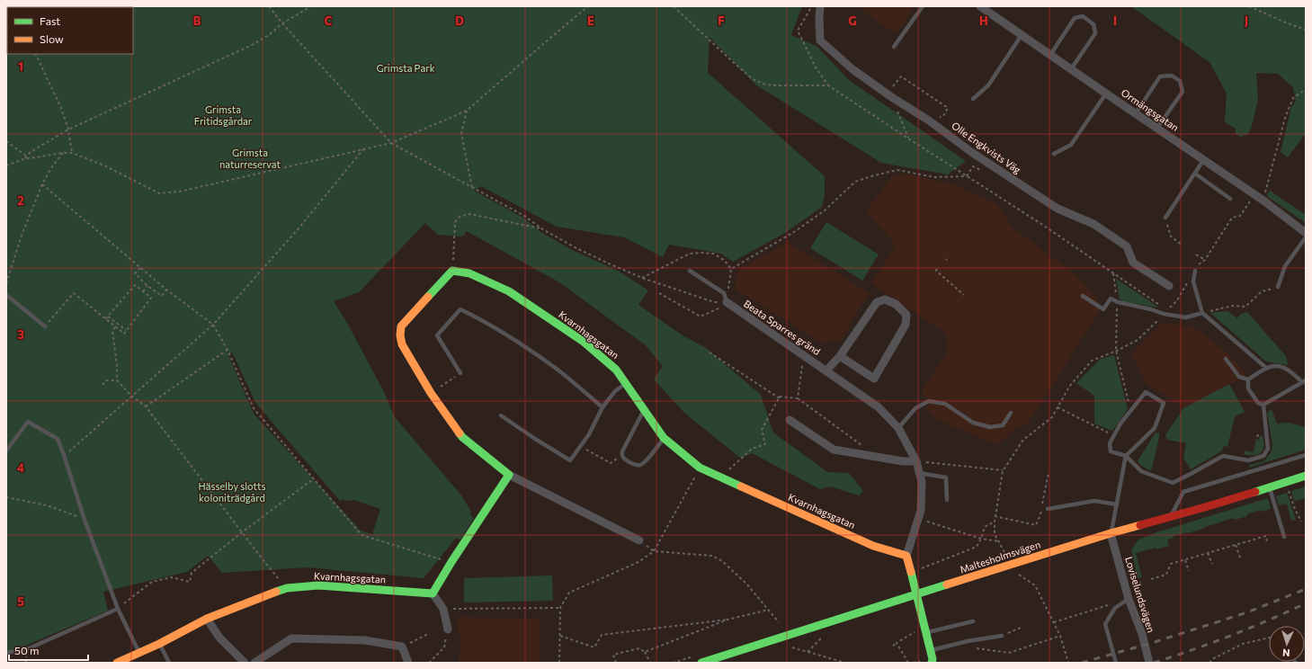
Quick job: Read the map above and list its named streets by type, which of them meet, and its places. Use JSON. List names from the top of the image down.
{
  "streets": {
    "street": [
      "Ormängsgatan",
      "Olle Engkvists Väg",
      "Beata Sparres gränd",
      "Kvarnhagsgatan",
      "Maltesholmsvägen",
      "Loviselundsvägen"
    ]
  },
  "crossings": [
    ["Beata Sparres gränd", "Kvarnhagsgatan"],
    ["Maltesholmsvägen", "Loviselundsvägen"]
  ],
  "parks": [
    "Grimsta Park",
    "Grimsta Fritidsgårdar",
    "Grimsta naturreservat",
    "Hässelby slotts koloniträdgård"
  ],
  "legend": ["Fast", "Slow"],
  "scale_bar": "50 m",
  "north": "bottom",
  "grid": {
    "columns": [
      "B",
      "C",
      "D",
      "E",
      "F",
      "G",
      "H",
      "I",
      "J"
    ],
    "rows": [
      "1",
      "2",
      "3",
      "4",
      "5"
    ]
  }
}
